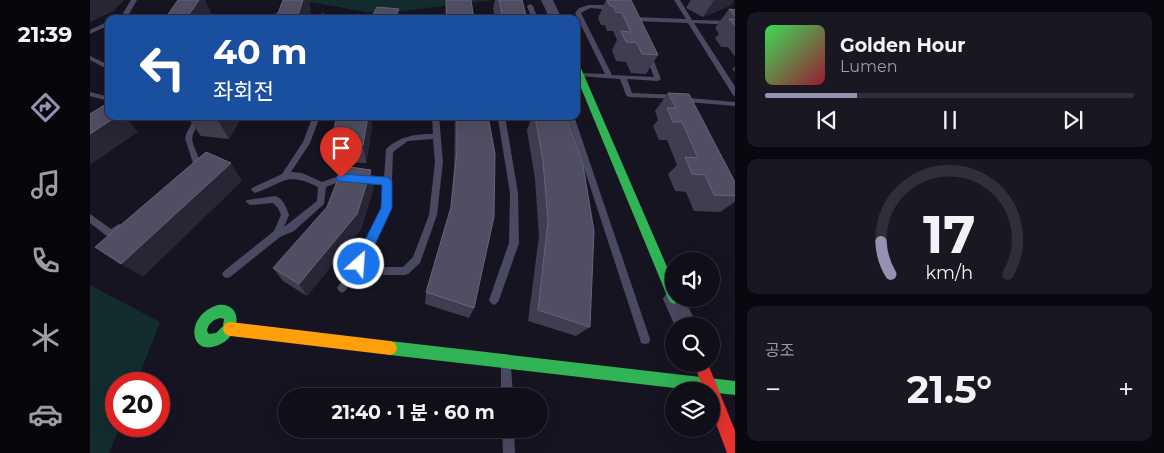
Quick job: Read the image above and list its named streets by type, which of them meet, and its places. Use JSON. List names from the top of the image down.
{
  "page": {
    "tabs": "21:39",
    "turn": ["40 m", "좌회전"],
    "song": ["Golden Hour", "Lumen"],
    "tile": "공조",
    "heat": ["−", "21.5°", "+"],
    "limit": "20",
    "trip": "21:40 · 1 분 · 60 m",
    "gauge": ["17", "km/h"]
  }
}
